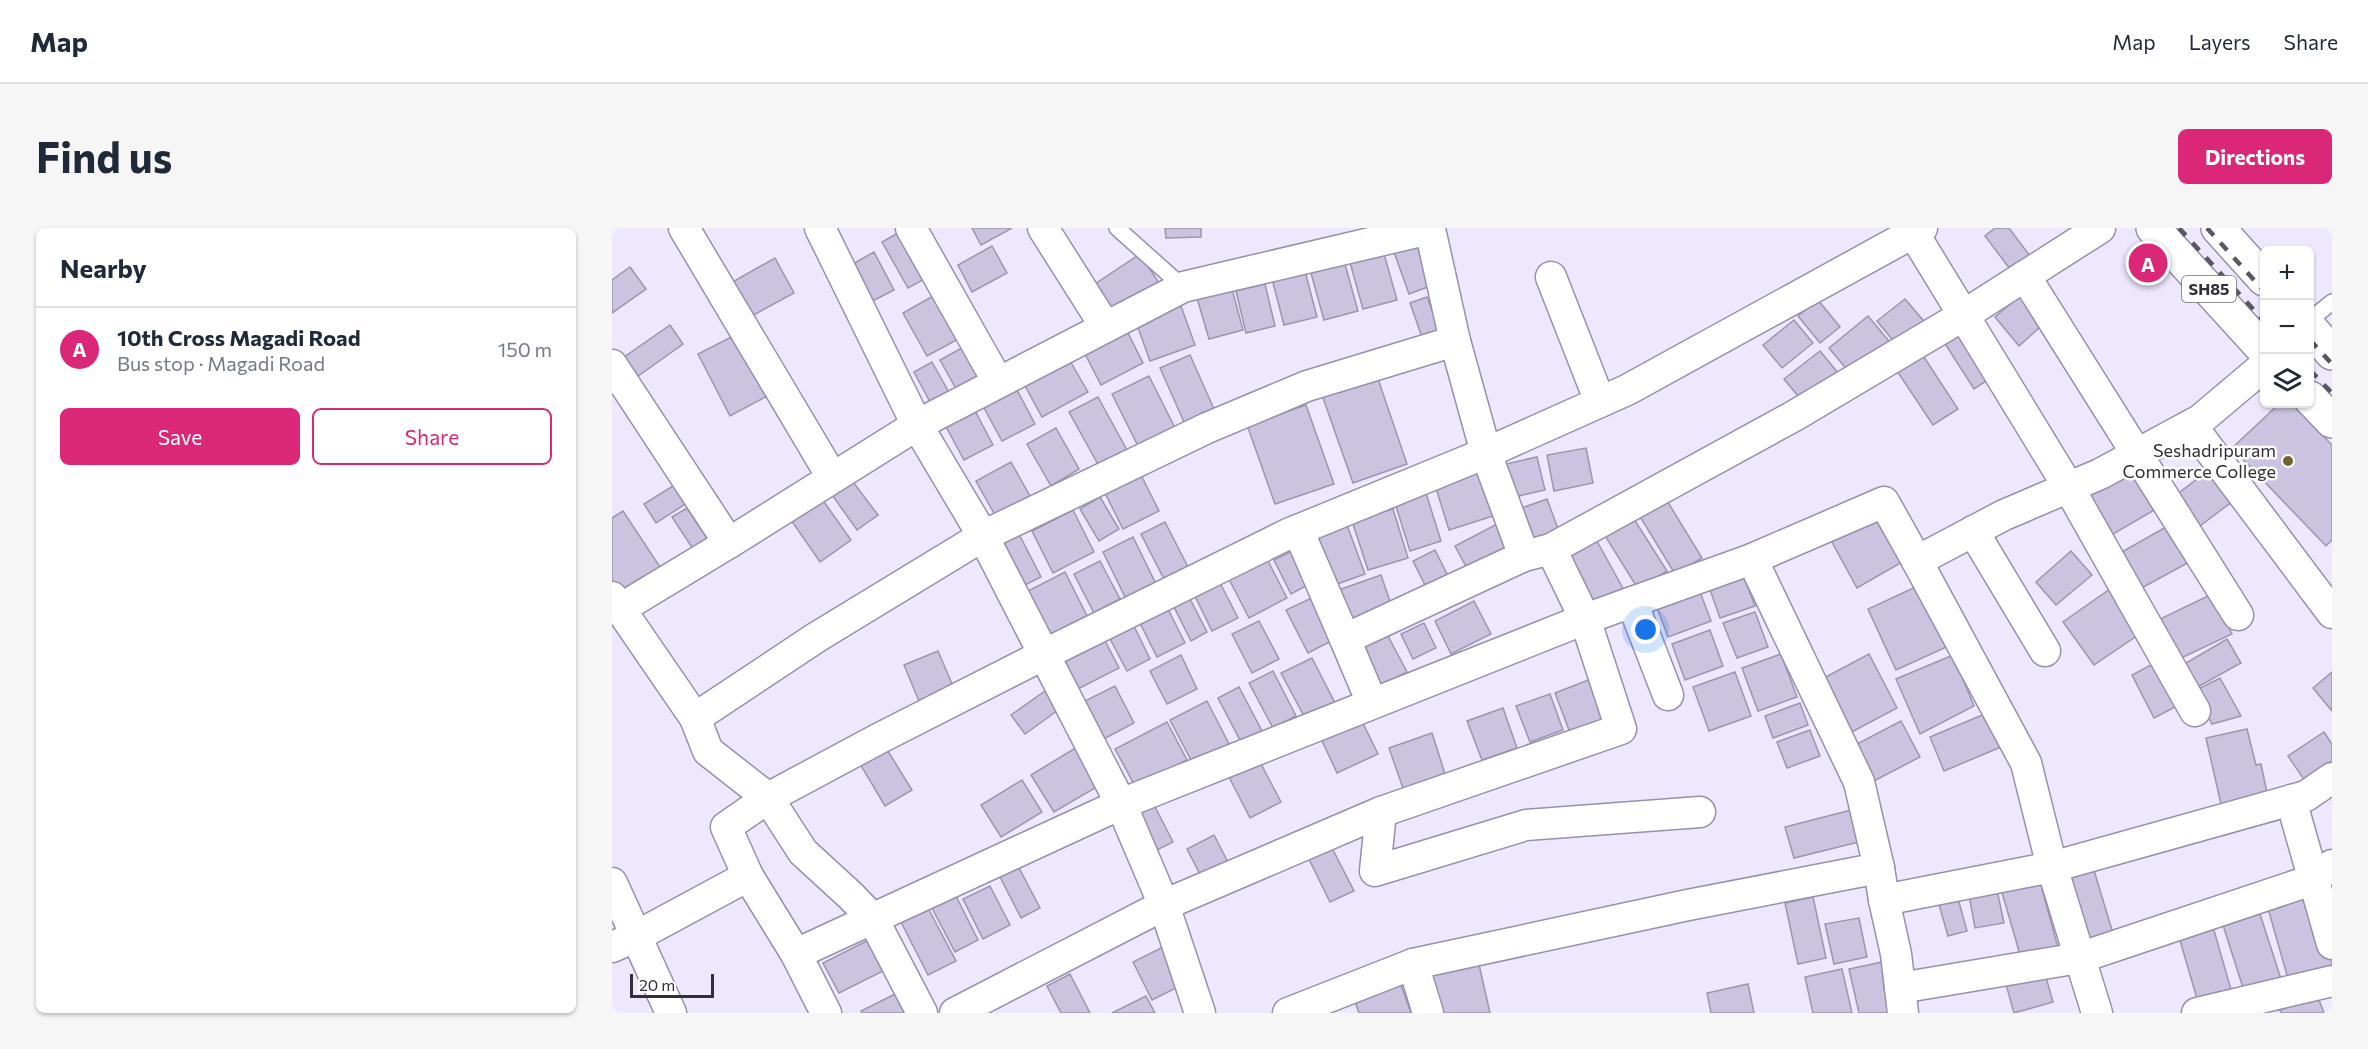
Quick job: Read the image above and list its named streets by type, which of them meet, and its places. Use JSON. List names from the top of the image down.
{
  "streets": {
    "main road": ["SH85"]
  },
  "places": ["Seshadripuram Commerce College"],
  "scale_bar": "20 m",
  "page": {
    "header": "Map",
    "nav": ["Map", "Layers", "Share"],
    "buttons": [
      "Directions",
      ["Save", "Share"]
    ],
    "title": "Find us",
    "heading": "Nearby",
    "pins": "A",
    "map_buttons": ["+", "−"],
    "list": [
      {
        "mark": "A",
        "name": "10th Cross Magadi Road",
        "note": "Bus stop · Magadi Road",
        "value": "150 m"
      }
    ],
    "scale": "20 m"
  }
}
